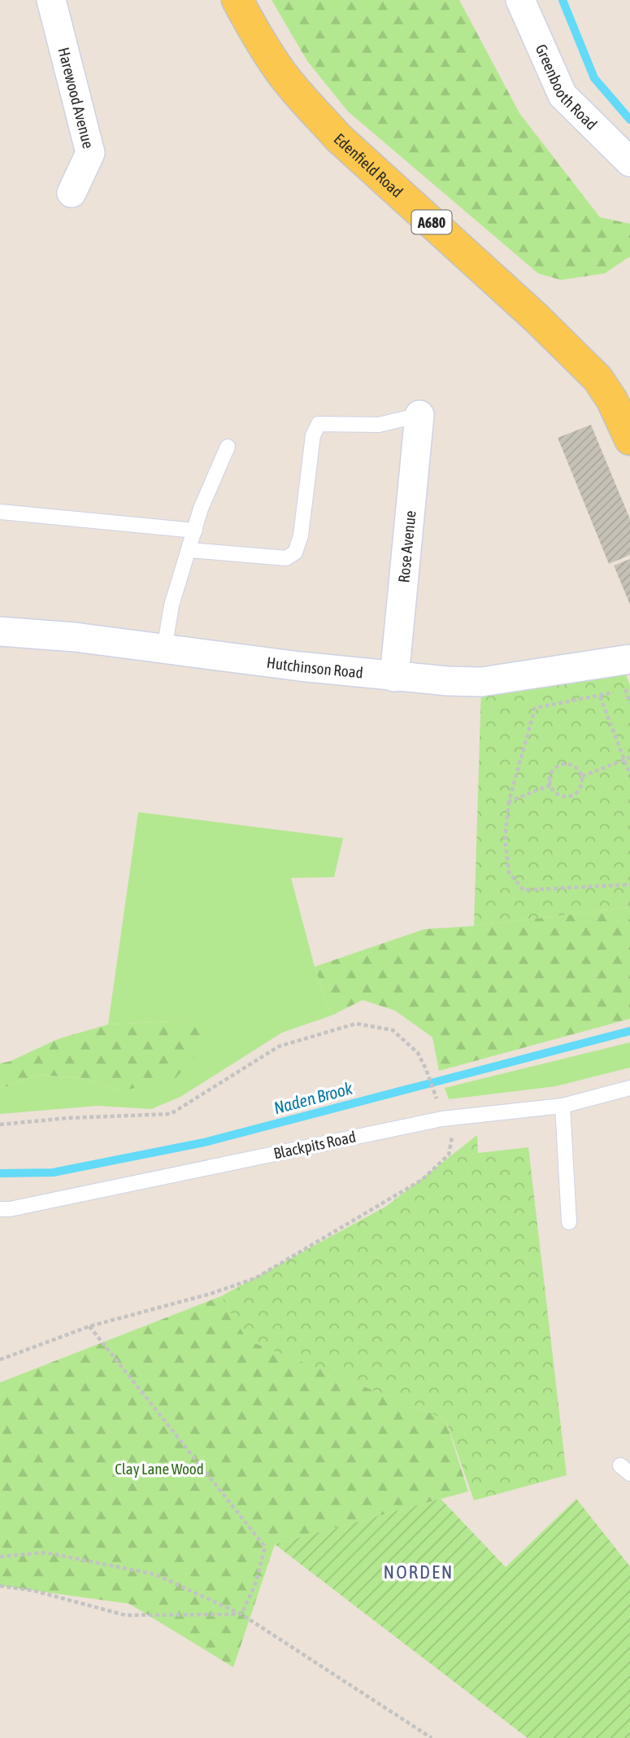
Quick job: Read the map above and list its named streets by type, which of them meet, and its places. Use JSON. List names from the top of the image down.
{
  "streets": {
    "main road": ["Edenfield Road", "A680"],
    "street": [
      "Greenbooth Road",
      "Harewood Avenue",
      "Rose Avenue",
      "Hutchinson Road"
    ],
    "lane": ["Blackpits Road"]
  },
  "crossings": [
    ["Rose Avenue", "Hutchinson Road"]
  ],
  "districts": ["NORDEN"],
  "water": ["Naden Brook"],
  "parks": ["Clay Lane Wood"]
}
